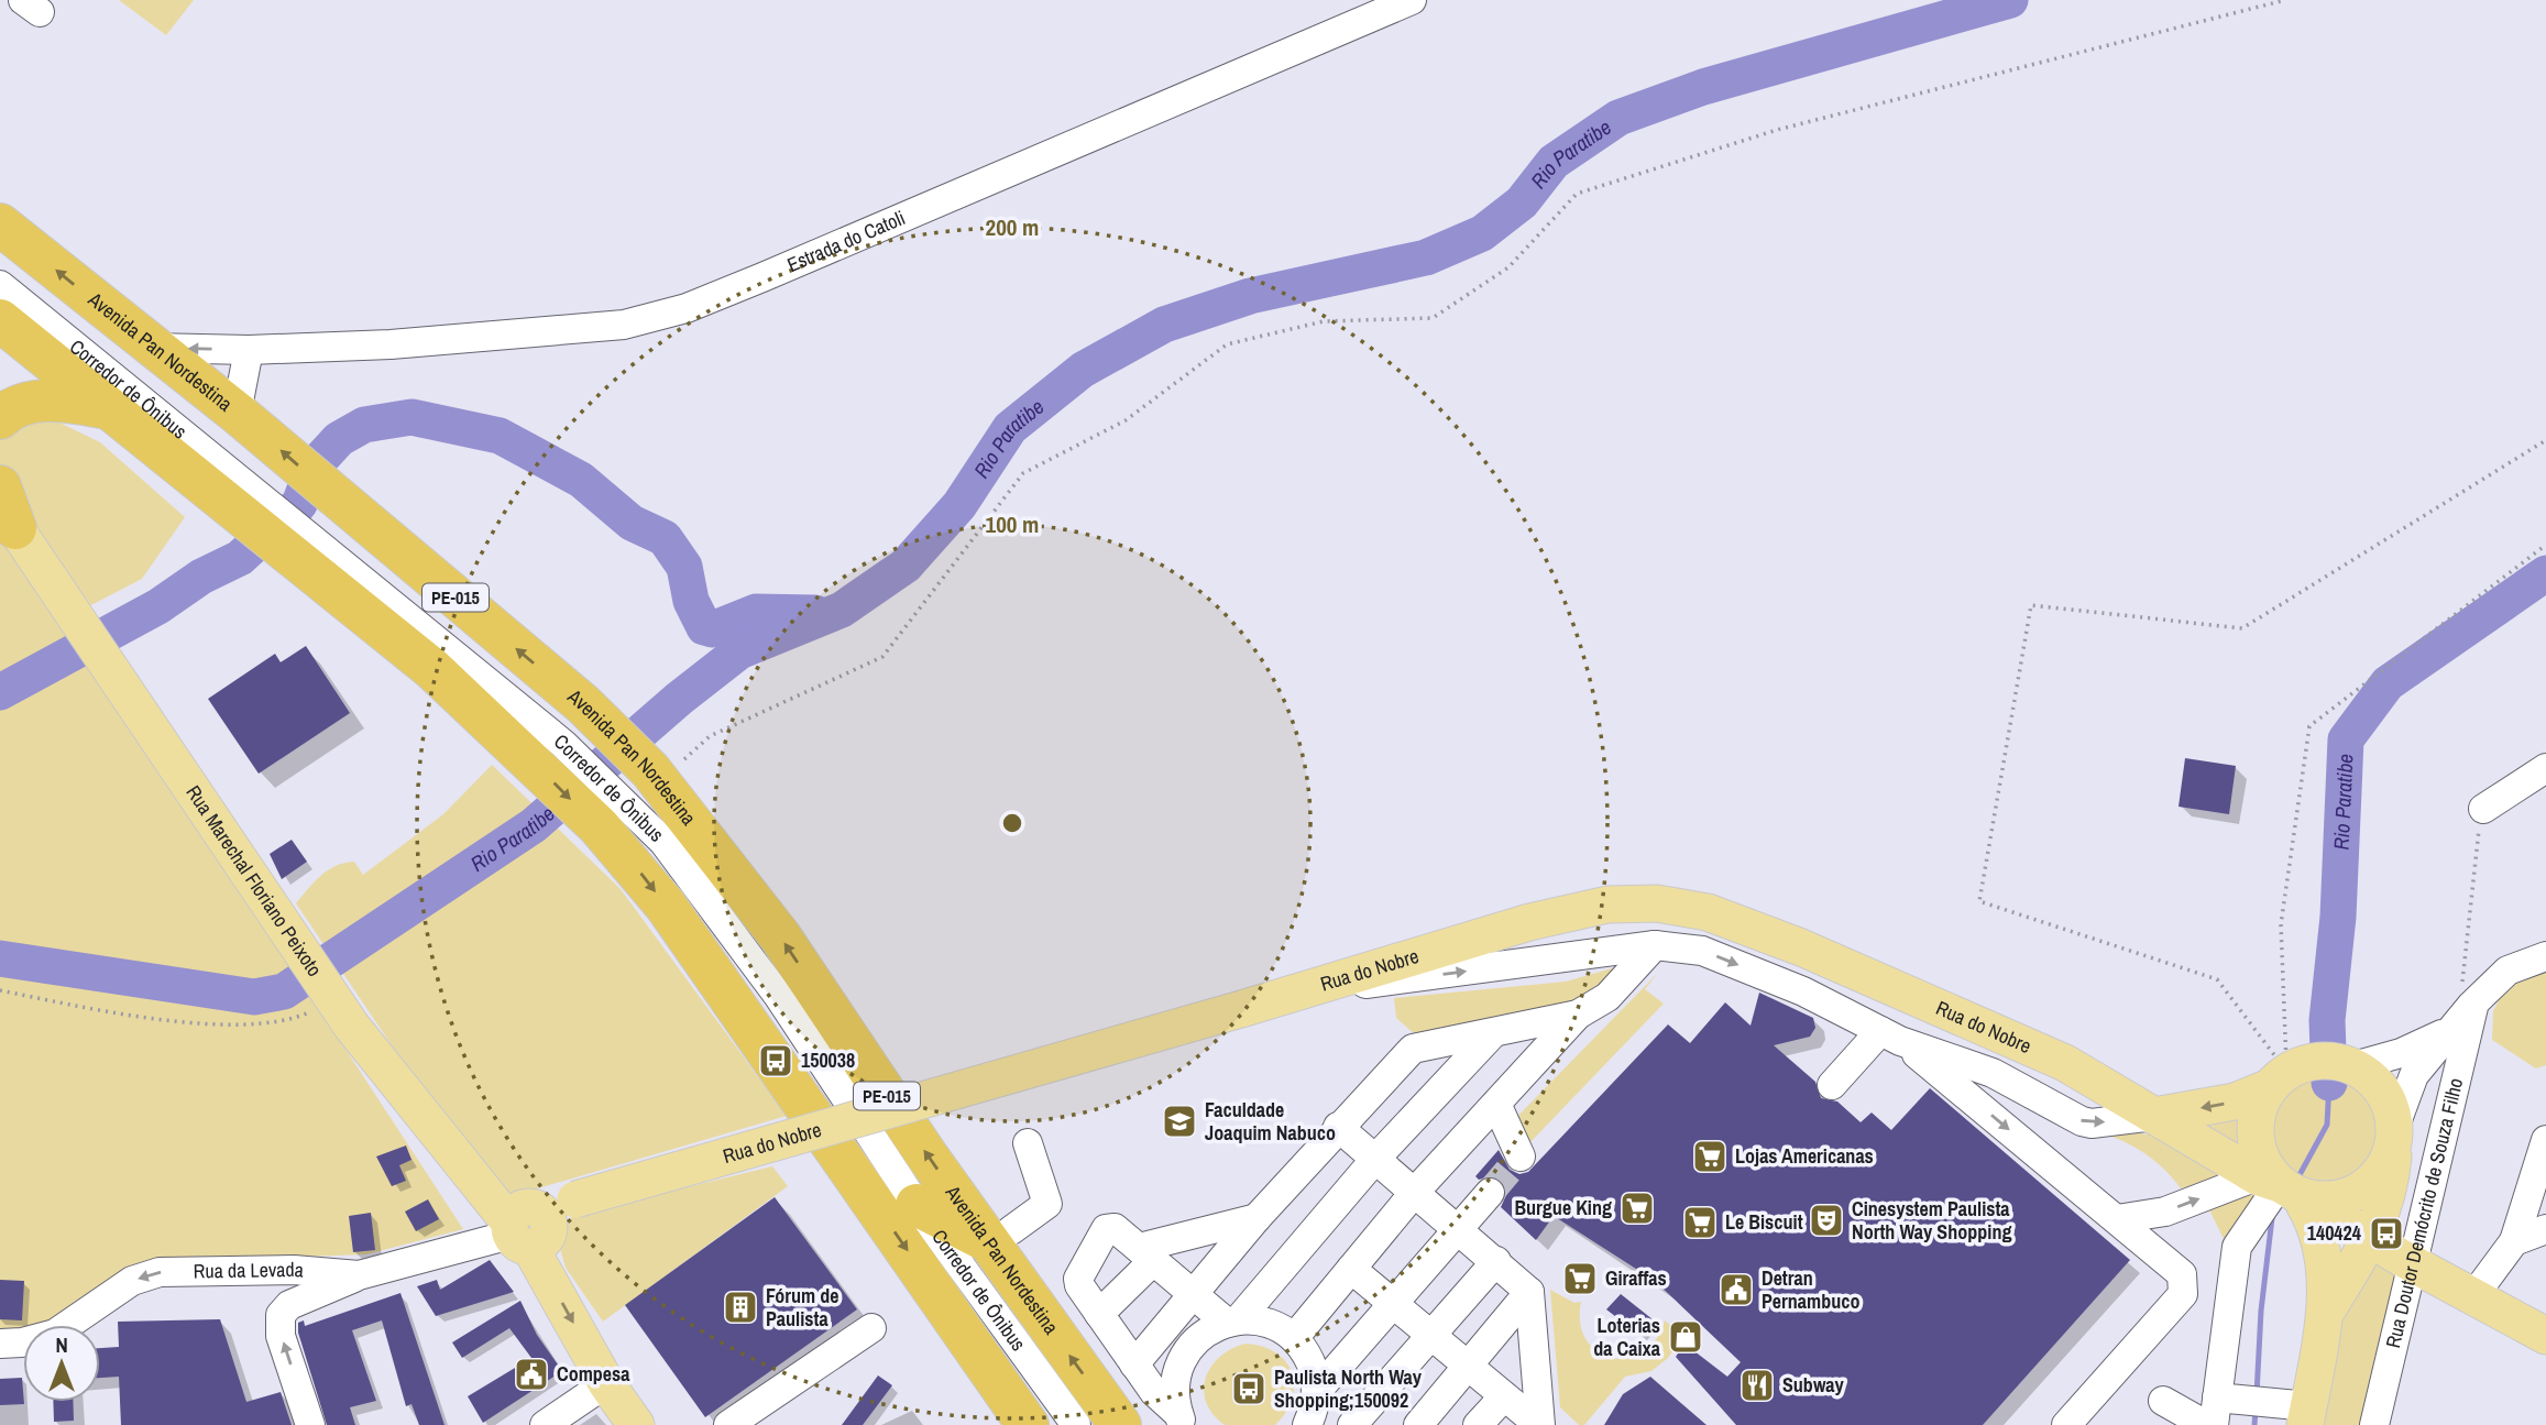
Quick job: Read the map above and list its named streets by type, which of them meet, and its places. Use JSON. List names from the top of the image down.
{
  "streets": {
    "highway": ["Avenida Pan Nordestina", "PE-015"],
    "main road": ["Rua Marechal Floriano Peixoto", "Rua do Nobre"],
    "street": [
      "Estrada do Catoli",
      "Corredor de Ônibus",
      "Rua Doutor Demócrito de Souza Filho",
      "Rua da Levada"
    ]
  },
  "crossings": [
    ["Estrada do Catoli", "Avenida Pan Nordestina"],
    ["Rua Marechal Floriano Peixoto", "Rua do Nobre"],
    ["Rua Marechal Floriano Peixoto", "Rua da Levada"],
    ["Rua do Nobre", "Rua Doutor Demócrito de Souza Filho"],
    ["Rua do Nobre", "Rua da Levada"]
  ],
  "one_way": ["Rua da Levada"],
  "water": ["Rio Paratibe"],
  "places": {
    "bus stop": ["150038", "140424", "Paulista North Way Shopping;150092"],
    "school or university": ["Faculdade Joaquim Nabuco"],
    "supermarket": [
      "Lojas Americanas",
      "Burgue King",
      "Le Biscuit",
      "Giraffas"
    ],
    "theatre": ["Cinesystem Paulista North Way Shopping"],
    "public building": ["Detran Pernambuco", "Compesa"],
    "building": ["Fórum de Paulista"],
    "shop": ["Loterias da Caixa"],
    "restaurant": ["Subway"]
  },
  "north": "top",
  "rings": ["200 m", "100 m"]
}
